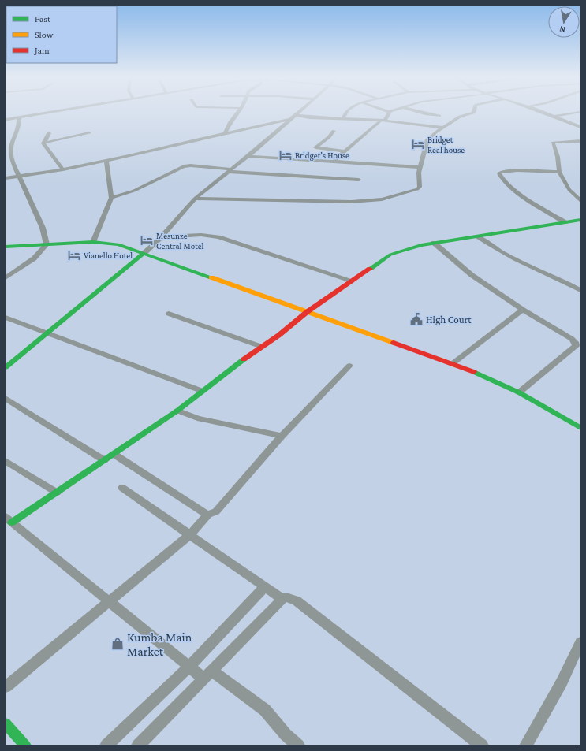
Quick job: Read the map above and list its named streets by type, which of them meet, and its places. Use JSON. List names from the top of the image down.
{
  "places": {
    "hotel": [
      "Bridget Real house",
      "Bridget’s House",
      "Mesunze Central Motel",
      "Vianello Hotel"
    ],
    "public building": ["High Court"],
    "shop": ["Kumba Main Market"]
  },
  "legend": ["Fast", "Slow", "Jam"],
  "north": "bottom"
}
